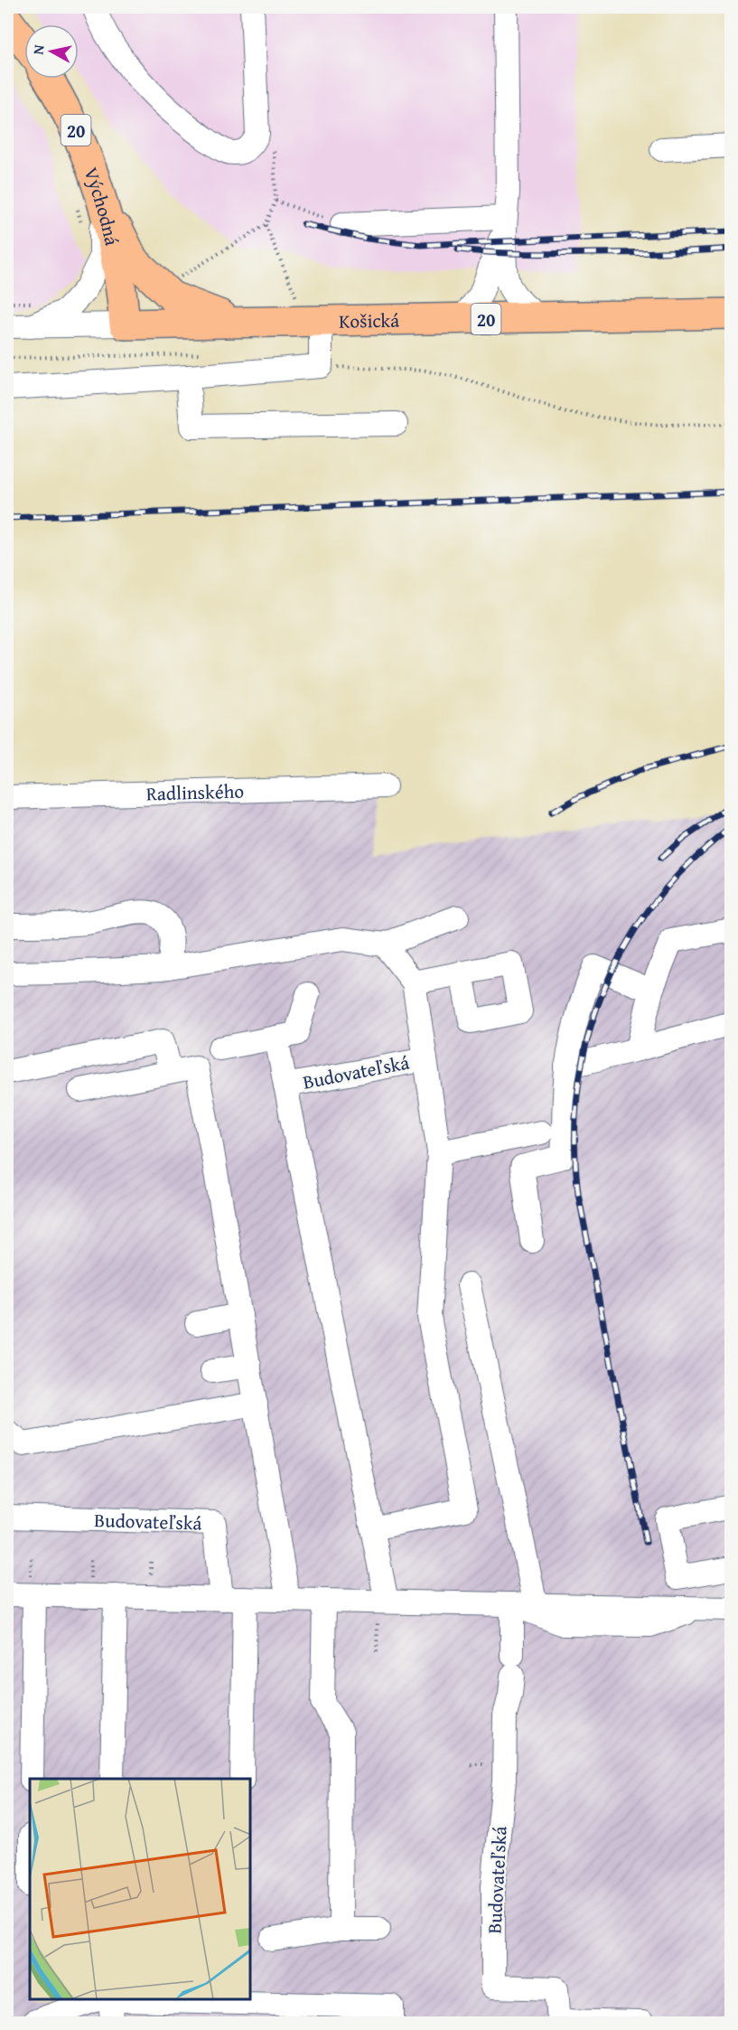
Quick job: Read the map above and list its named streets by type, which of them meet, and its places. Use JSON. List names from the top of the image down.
{
  "streets": {
    "main road": ["20", "Východná", "Košická"],
    "street": ["Radlinského", "Budovateľská"]
  },
  "crossings": [
    ["Východná", "Košická"]
  ],
  "north": "left"
}
